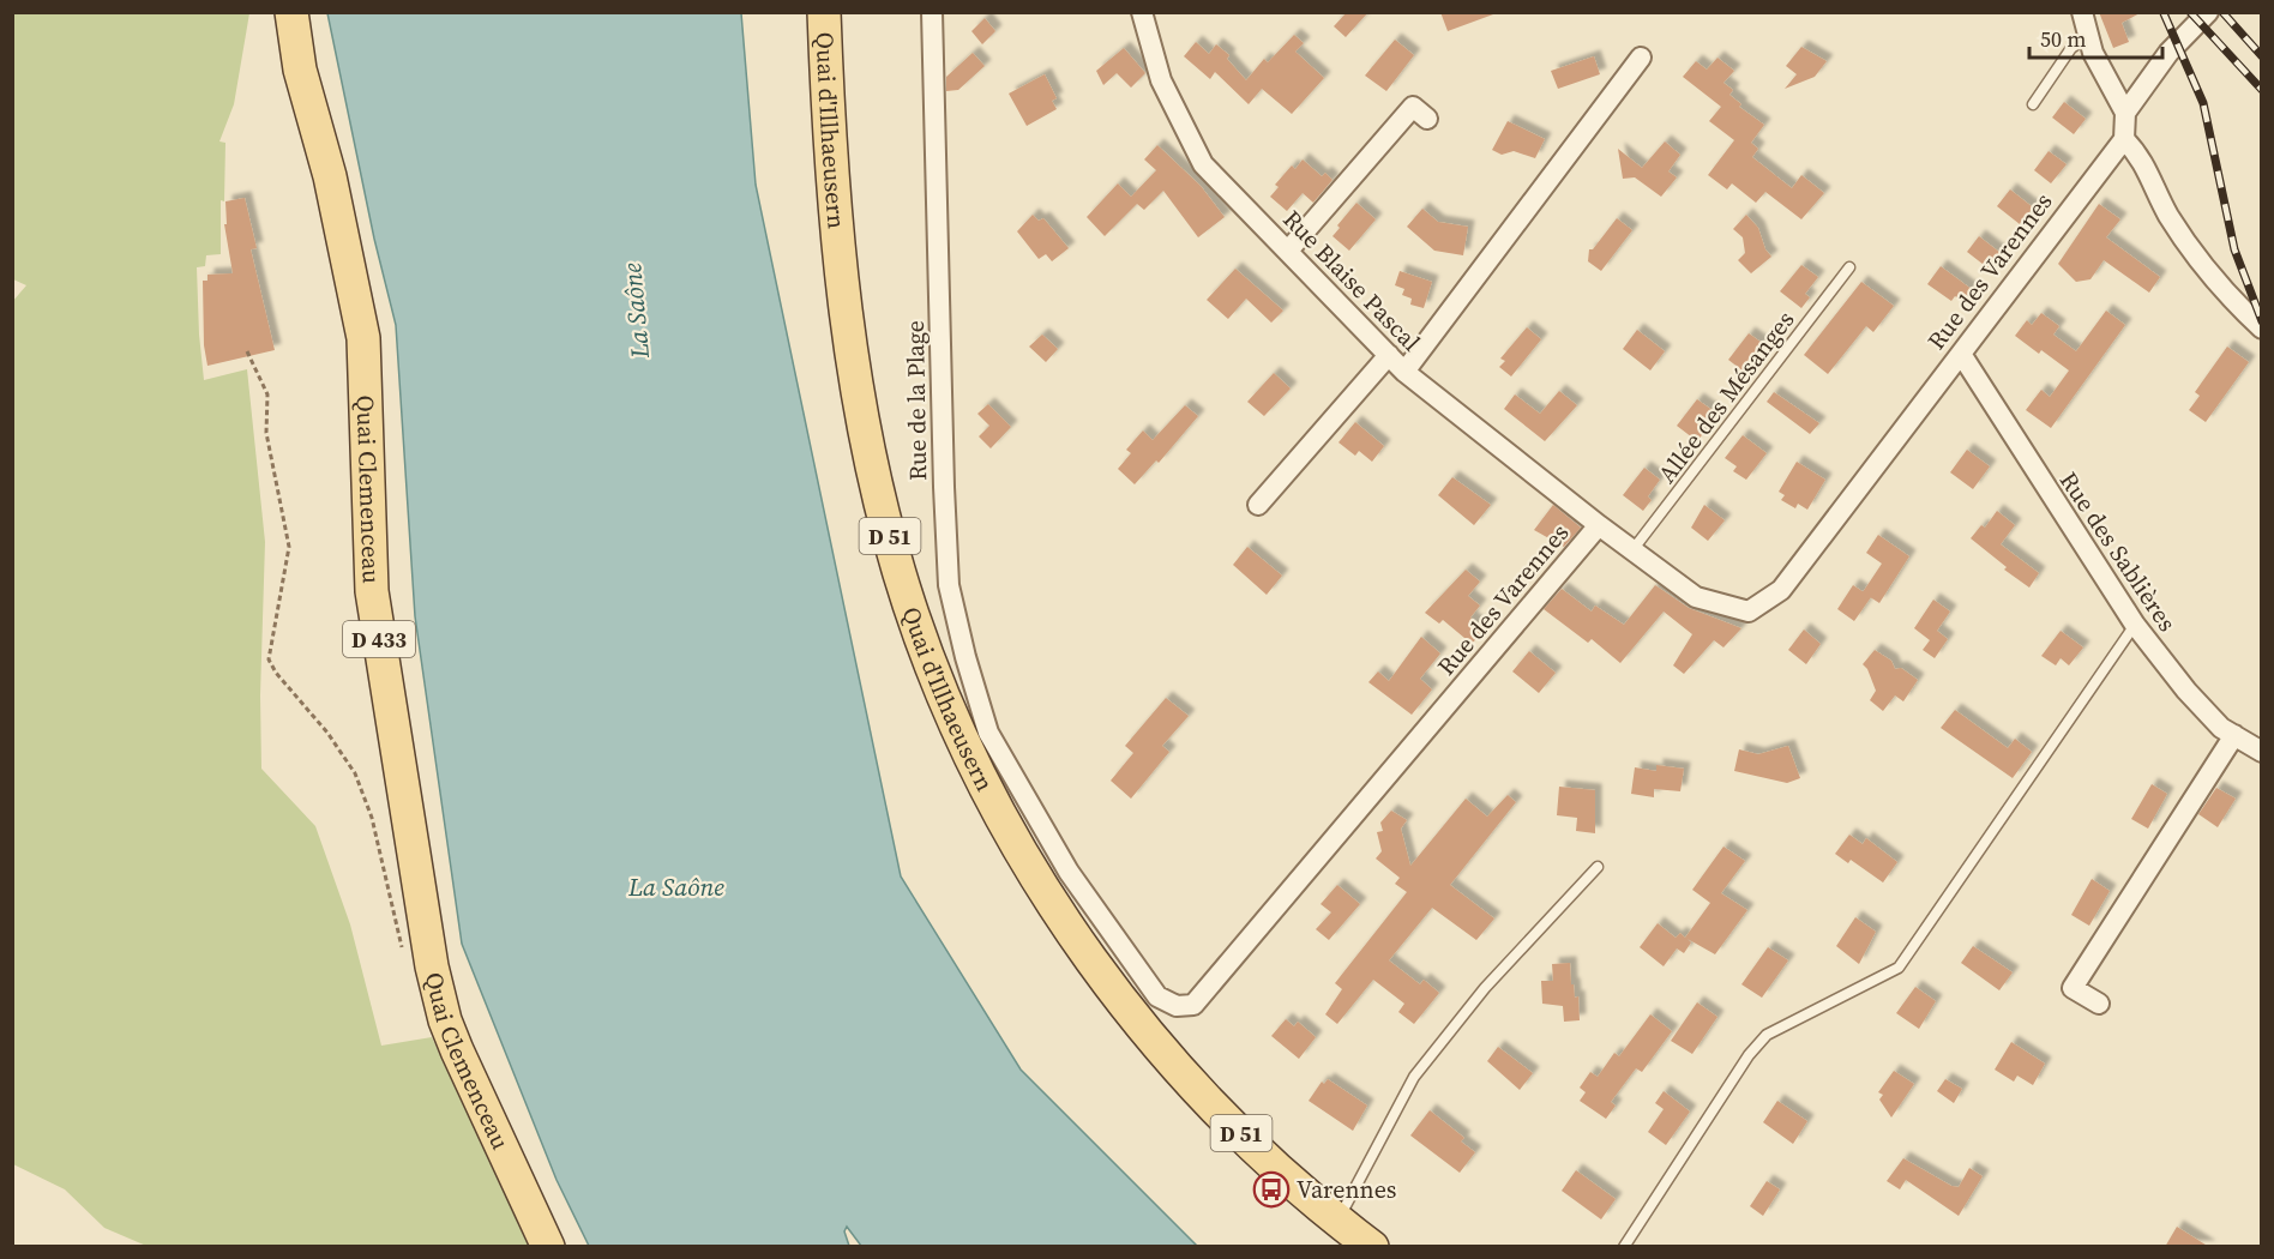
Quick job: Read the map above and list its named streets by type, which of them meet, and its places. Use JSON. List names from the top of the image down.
{
  "streets": {
    "main road": [
      "Quai d'Illhaeusern",
      "Quai Clemenceau",
      "D 51",
      "D 433"
    ],
    "street": [
      "Rue des Varennes",
      "Rue Blaise Pascal",
      "Rue de la Plage",
      "Rue des Sablières"
    ],
    "lane": ["Allée des Mésanges"]
  },
  "crossings": [
    ["Rue des Varennes", "Rue Blaise Pascal"],
    ["Rue des Varennes", "Allée des Mésanges"],
    ["Rue des Varennes", "Rue de la Plage"],
    ["Rue des Varennes", "Rue des Sablières"]
  ],
  "water": ["La Saône"],
  "places": {
    "bus stop": ["Varennes"]
  },
  "scale_bar": "50 m"
}
